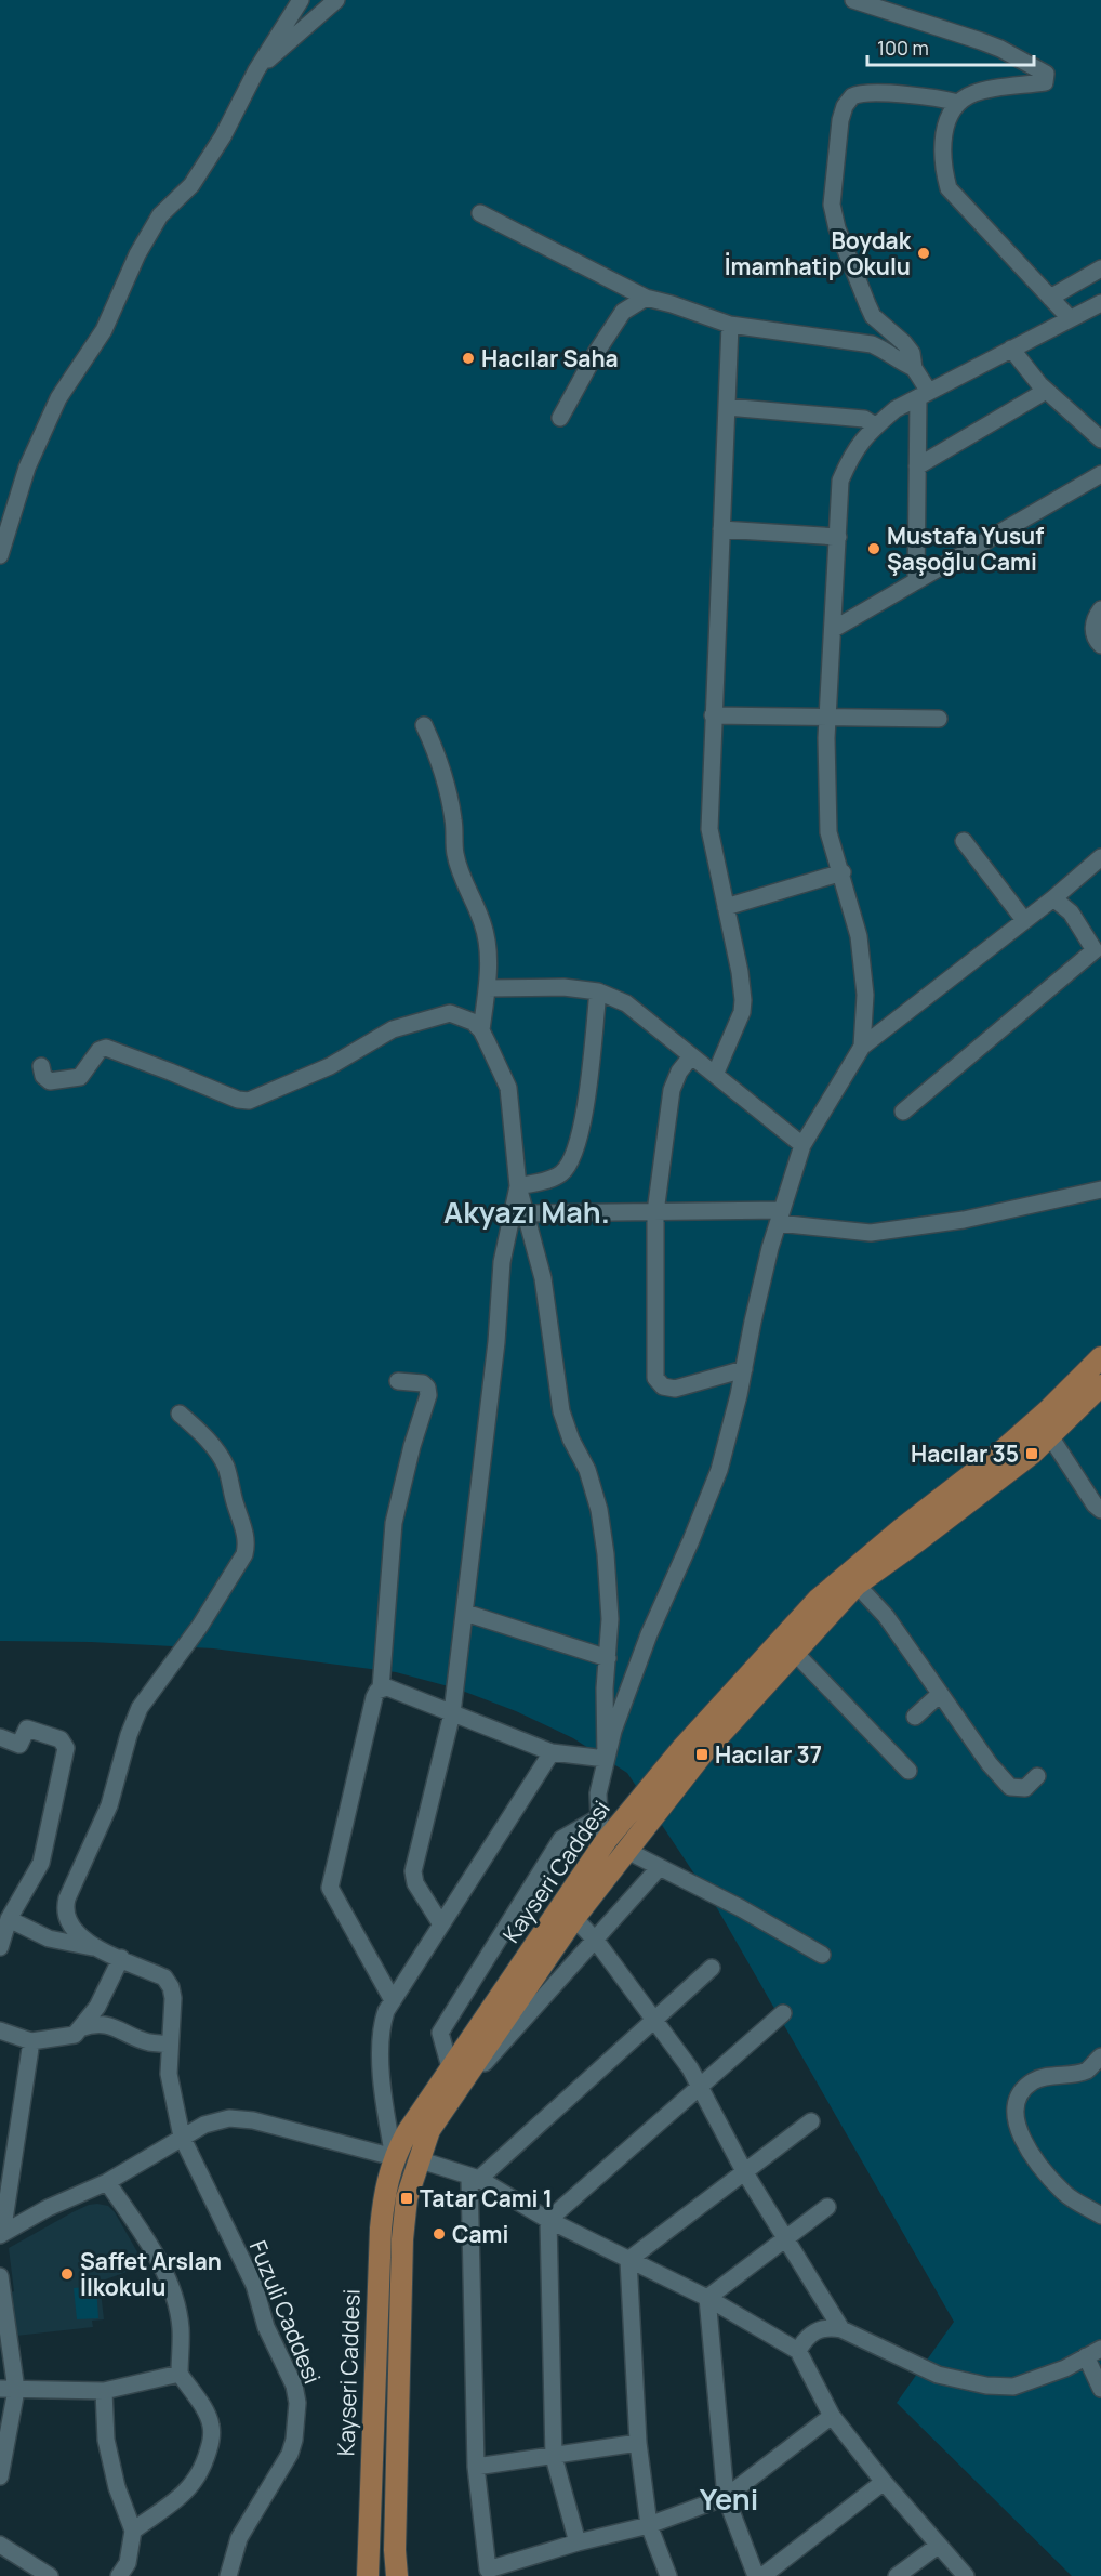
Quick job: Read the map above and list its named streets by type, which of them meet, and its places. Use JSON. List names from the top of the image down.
{
  "streets": {
    "main road": ["Kayseri Caddesi"],
    "street": ["Fuzuli Caddesi"]
  },
  "districts": ["Akyazı Mah.", "Yeni"],
  "places": {
    "other": [
      "Boydak İmamhatip Okulu",
      "Hacılar Saha",
      "Mustafa Yusuf Şaşoğlu Cami",
      "Cami",
      "Saffet Arslan İlkokulu"
    ],
    "transit": ["Hacılar 35", "Hacılar 37", "Tatar Cami 1"]
  },
  "scale_bar": "100 m"
}
